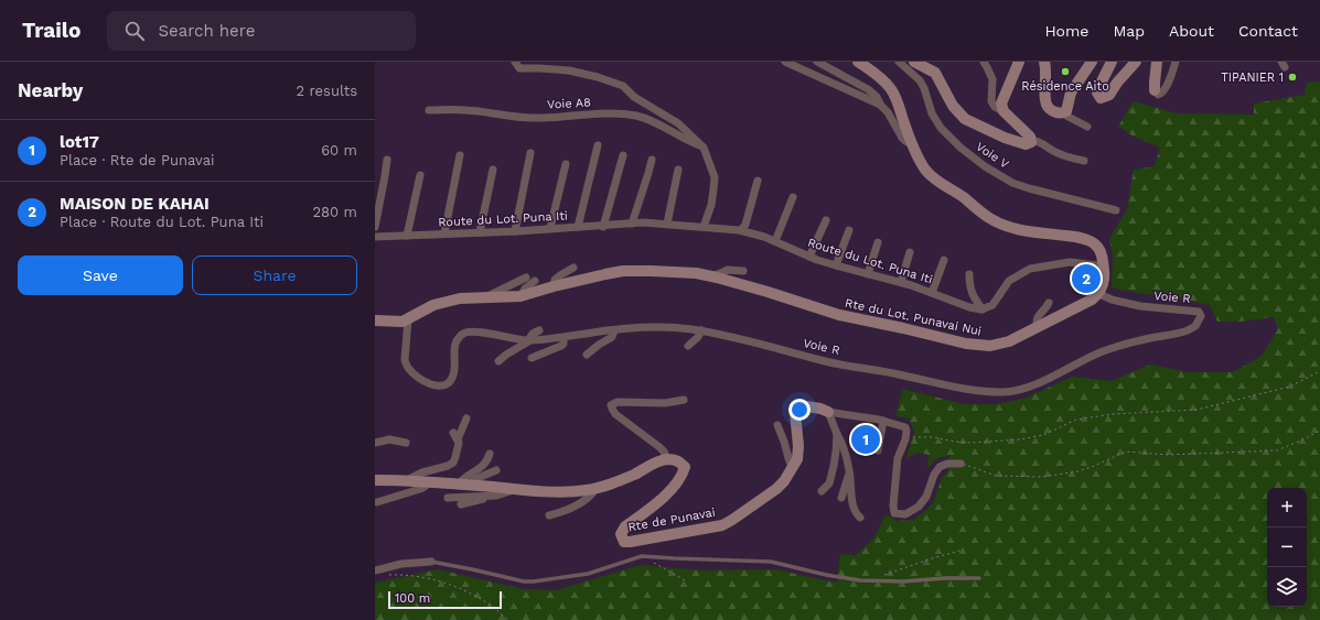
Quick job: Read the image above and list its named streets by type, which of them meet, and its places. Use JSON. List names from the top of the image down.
{
  "streets": {
    "main road": ["Rte du Lot. Punavai Nui", "Rte de Punavai"],
    "street": [
      "Voie A8",
      "Voie V",
      "Route du Lot. Puna Iti",
      "Voie R"
    ]
  },
  "crossings": [
    ["Voie R", "Rte du Lot. Punavai Nui"]
  ],
  "places": ["Résidence Aito", "TIPANIER 1"],
  "scale_bar": "100 m",
  "page": {
    "header": "Trailo",
    "search": "Search here",
    "nav": [
      "Home",
      "Map",
      "About",
      "Contact"
    ],
    "heading": ["Nearby", "2 results"],
    "list": [
      {
        "mark": "1",
        "name": "lot17",
        "note": "Place · Rte de Punavai",
        "value": "60 m"
      },
      {
        "mark": "2",
        "name": "MAISON DE KAHAI",
        "note": "Place · Route du Lot. Puna Iti",
        "value": "280 m"
      }
    ],
    "buttons": ["Save", "Share"],
    "pins": ["2", "1"],
    "map_buttons": ["+", "−"],
    "scale": "100 m"
  }
}
